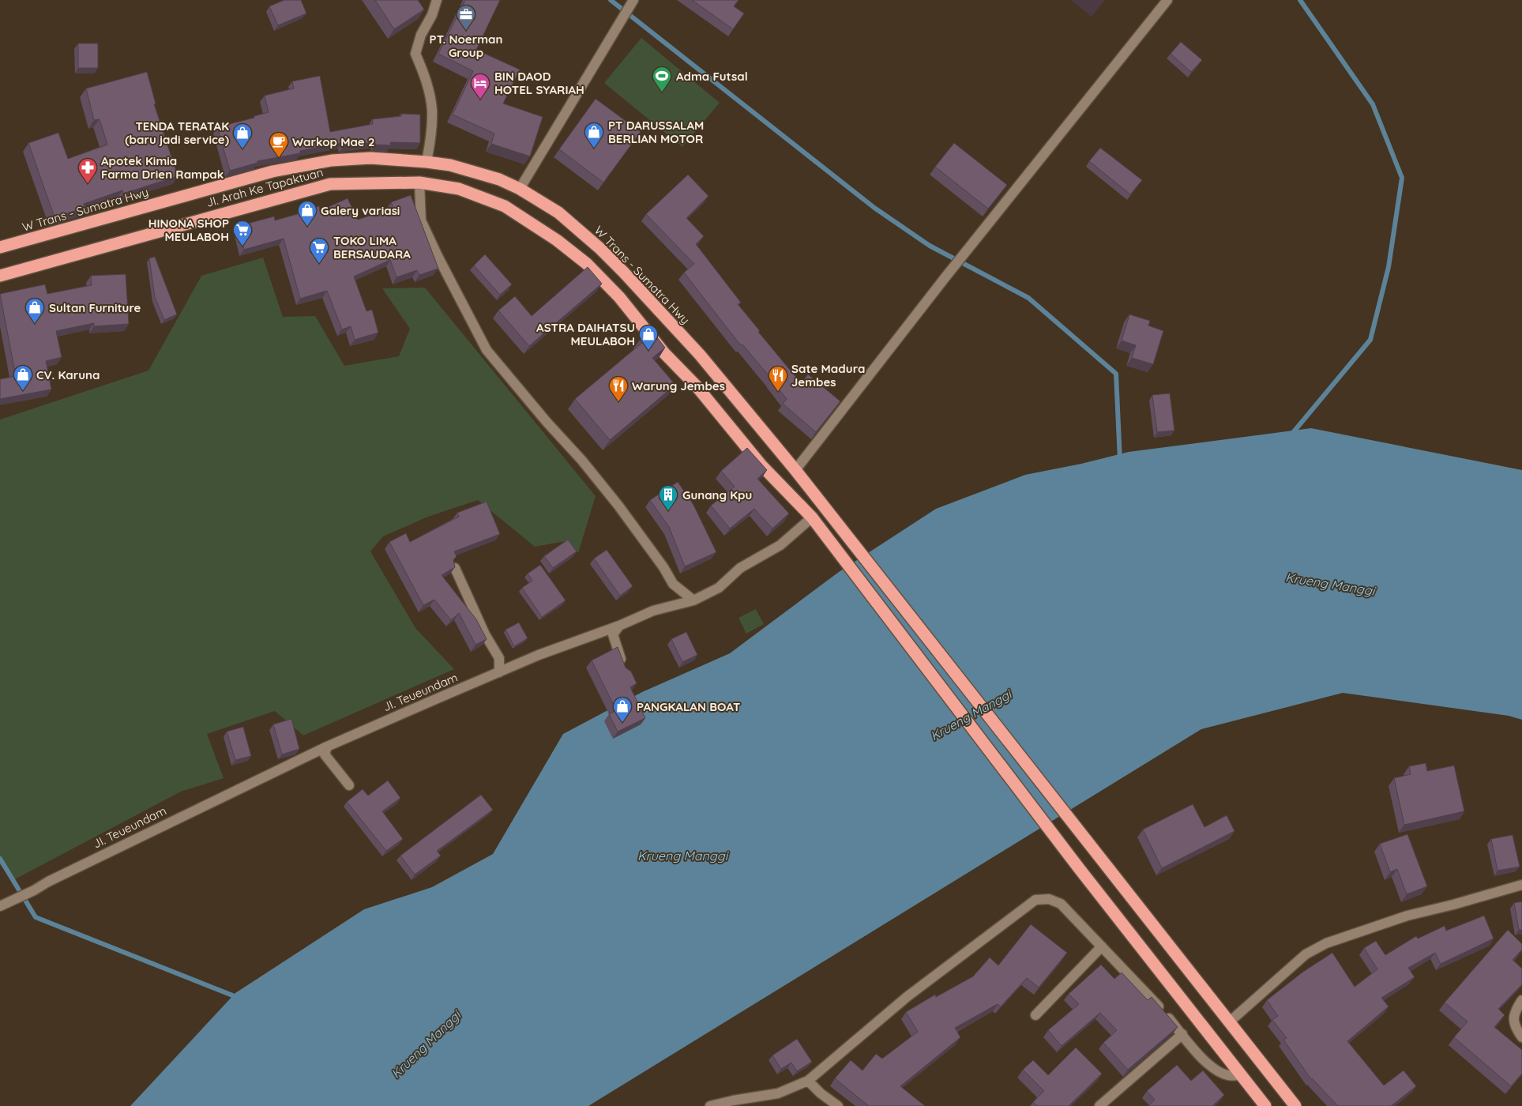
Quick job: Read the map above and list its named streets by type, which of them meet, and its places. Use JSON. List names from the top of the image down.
{
  "streets": {
    "highway": ["JI. Arah Ke Tapaktuan", "W Trans - Sumatra Hwy"],
    "street": ["JI. Teueundam"]
  },
  "crossings": [
    ["JI. Arah Ke Tapaktuan", "JI. Teueundam"]
  ],
  "water": ["Krueng Manggi"],
  "places": {
    "office": ["PT. Noerman Group"],
    "sports": ["Adma Futsal"],
    "hotel": ["BIN DAOD HOTEL SYARIAH"],
    "shop": [
      "PT DARUSSALAM BERLIAN MOTOR",
      "TENDA TERATAK (baru jadi service)",
      "Galery variasi",
      "Sultan Furniture",
      "ASTRA DAIHATSU MEULABOH",
      "CV. Karuna",
      "PANGKALAN BOAT"
    ],
    "cafe": ["Warkop Mae 2"],
    "pharmacy": ["Apotek Kimia Farma Drien Rampak"],
    "supermarket": ["HINONA SHOP MEULABOH", "TOKO LIMA BERSAUDARA"],
    "restaurant": ["Sate Madura Jembes", "Warung Jembes"],
    "building": ["Gunang Kpu"]
  }
}
